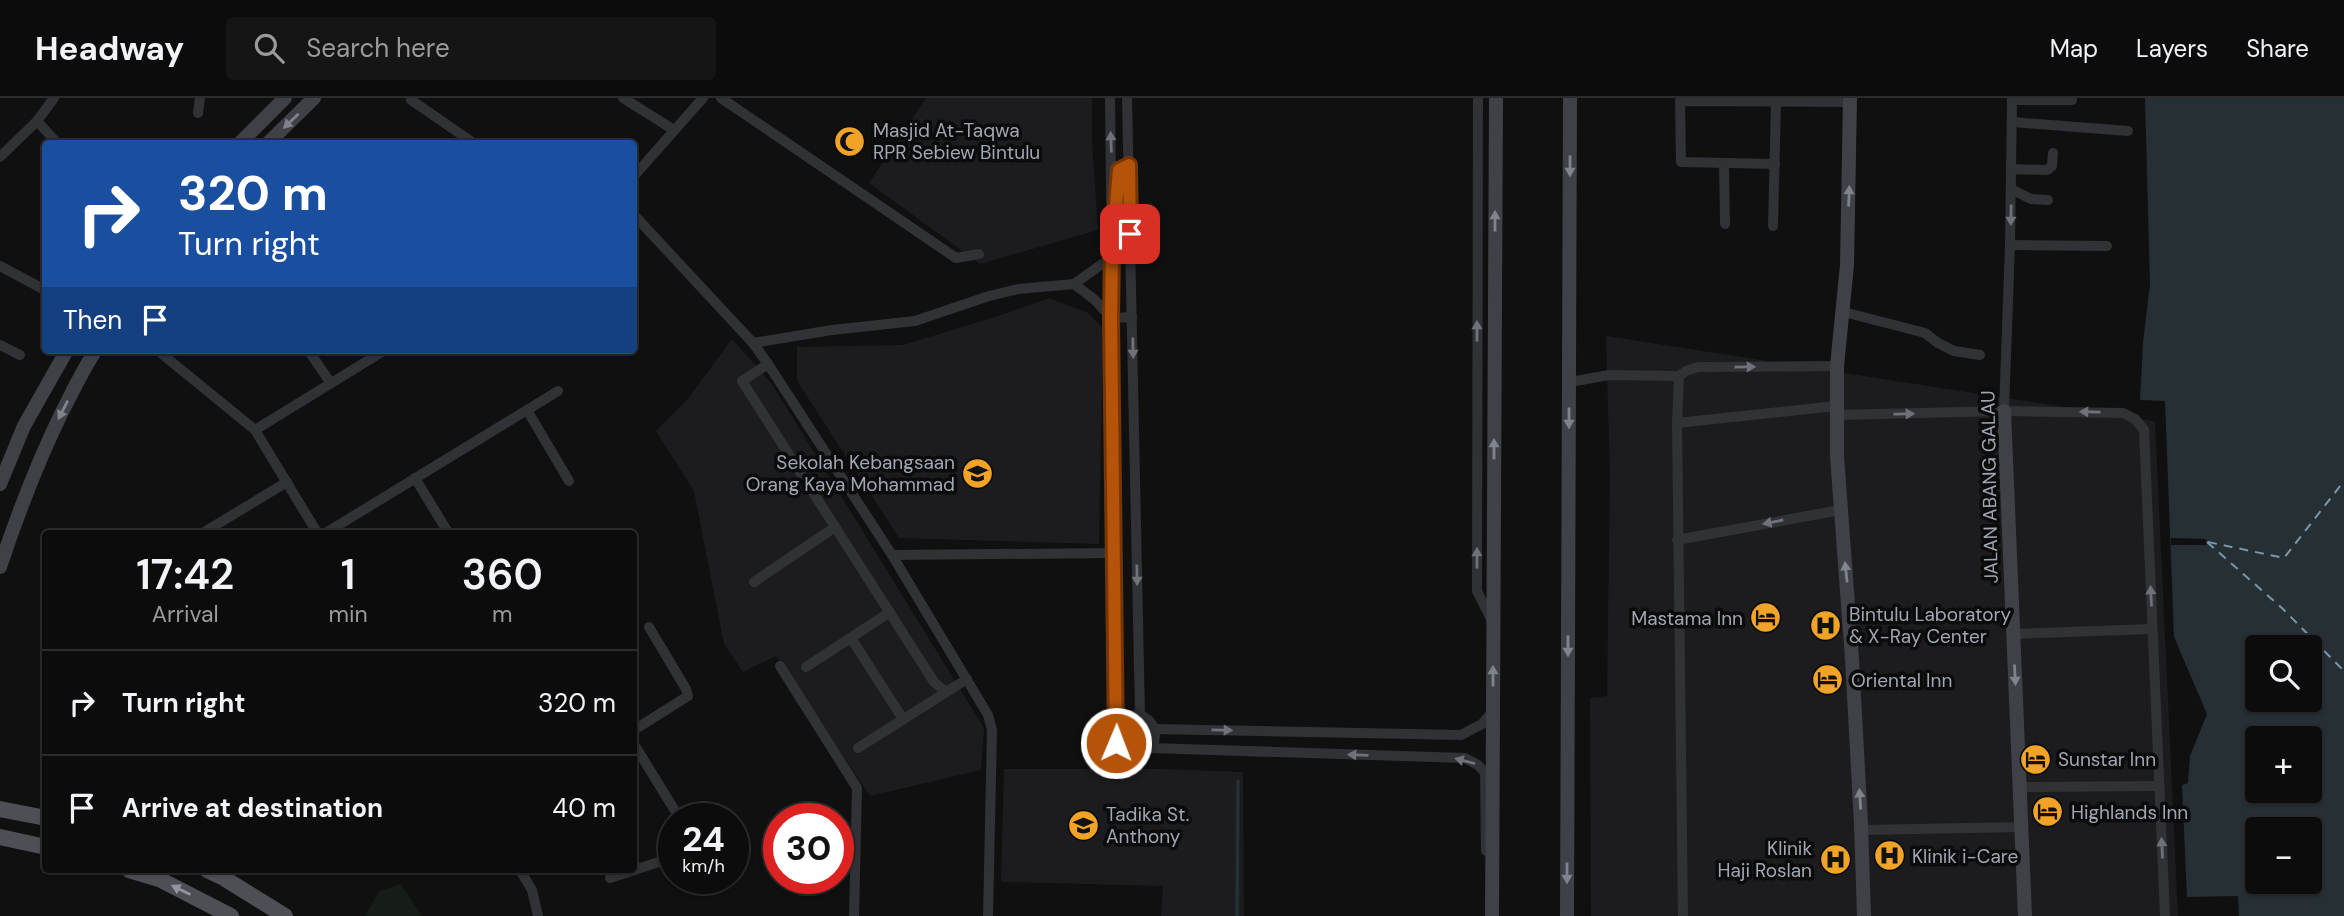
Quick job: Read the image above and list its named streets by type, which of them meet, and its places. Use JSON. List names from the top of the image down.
{
  "streets": {
    "street": ["JALAN ABANG GALAU"]
  },
  "places": {
    "mosque": ["Masjid At-Taqwa RPR Sebiew Bintulu"],
    "school or university": ["Sekolah Kebangsaan Orang Kaya Mohammad", "Tadika St. Anthony"],
    "hotel": [
      "Mastama Inn",
      "Oriental Inn",
      "Sunstar Inn",
      "Highlands Inn"
    ],
    "hospital": ["Bintulu Laboratory & X-Ray Center", "Klinik i-Care", "Klinik Haji Roslan"]
  },
  "page": {
    "header": "Headway",
    "search": "Search here",
    "nav": ["Map", "Layers", "Share"],
    "turn": ["320 m", "Turn right"],
    "then": "Then",
    "eta": [
      "17:42",
      "Arrival",
      "1",
      "min",
      "360",
      "m"
    ],
    "map_buttons": ["+", "−"],
    "list": [
      {
        "name": "Turn right",
        "value": "320 m"
      },
      {
        "name": "Arrive at destination",
        "value": "40 m"
      }
    ],
    "speed": "24 km/h",
    "limit": "30"
  }
}
